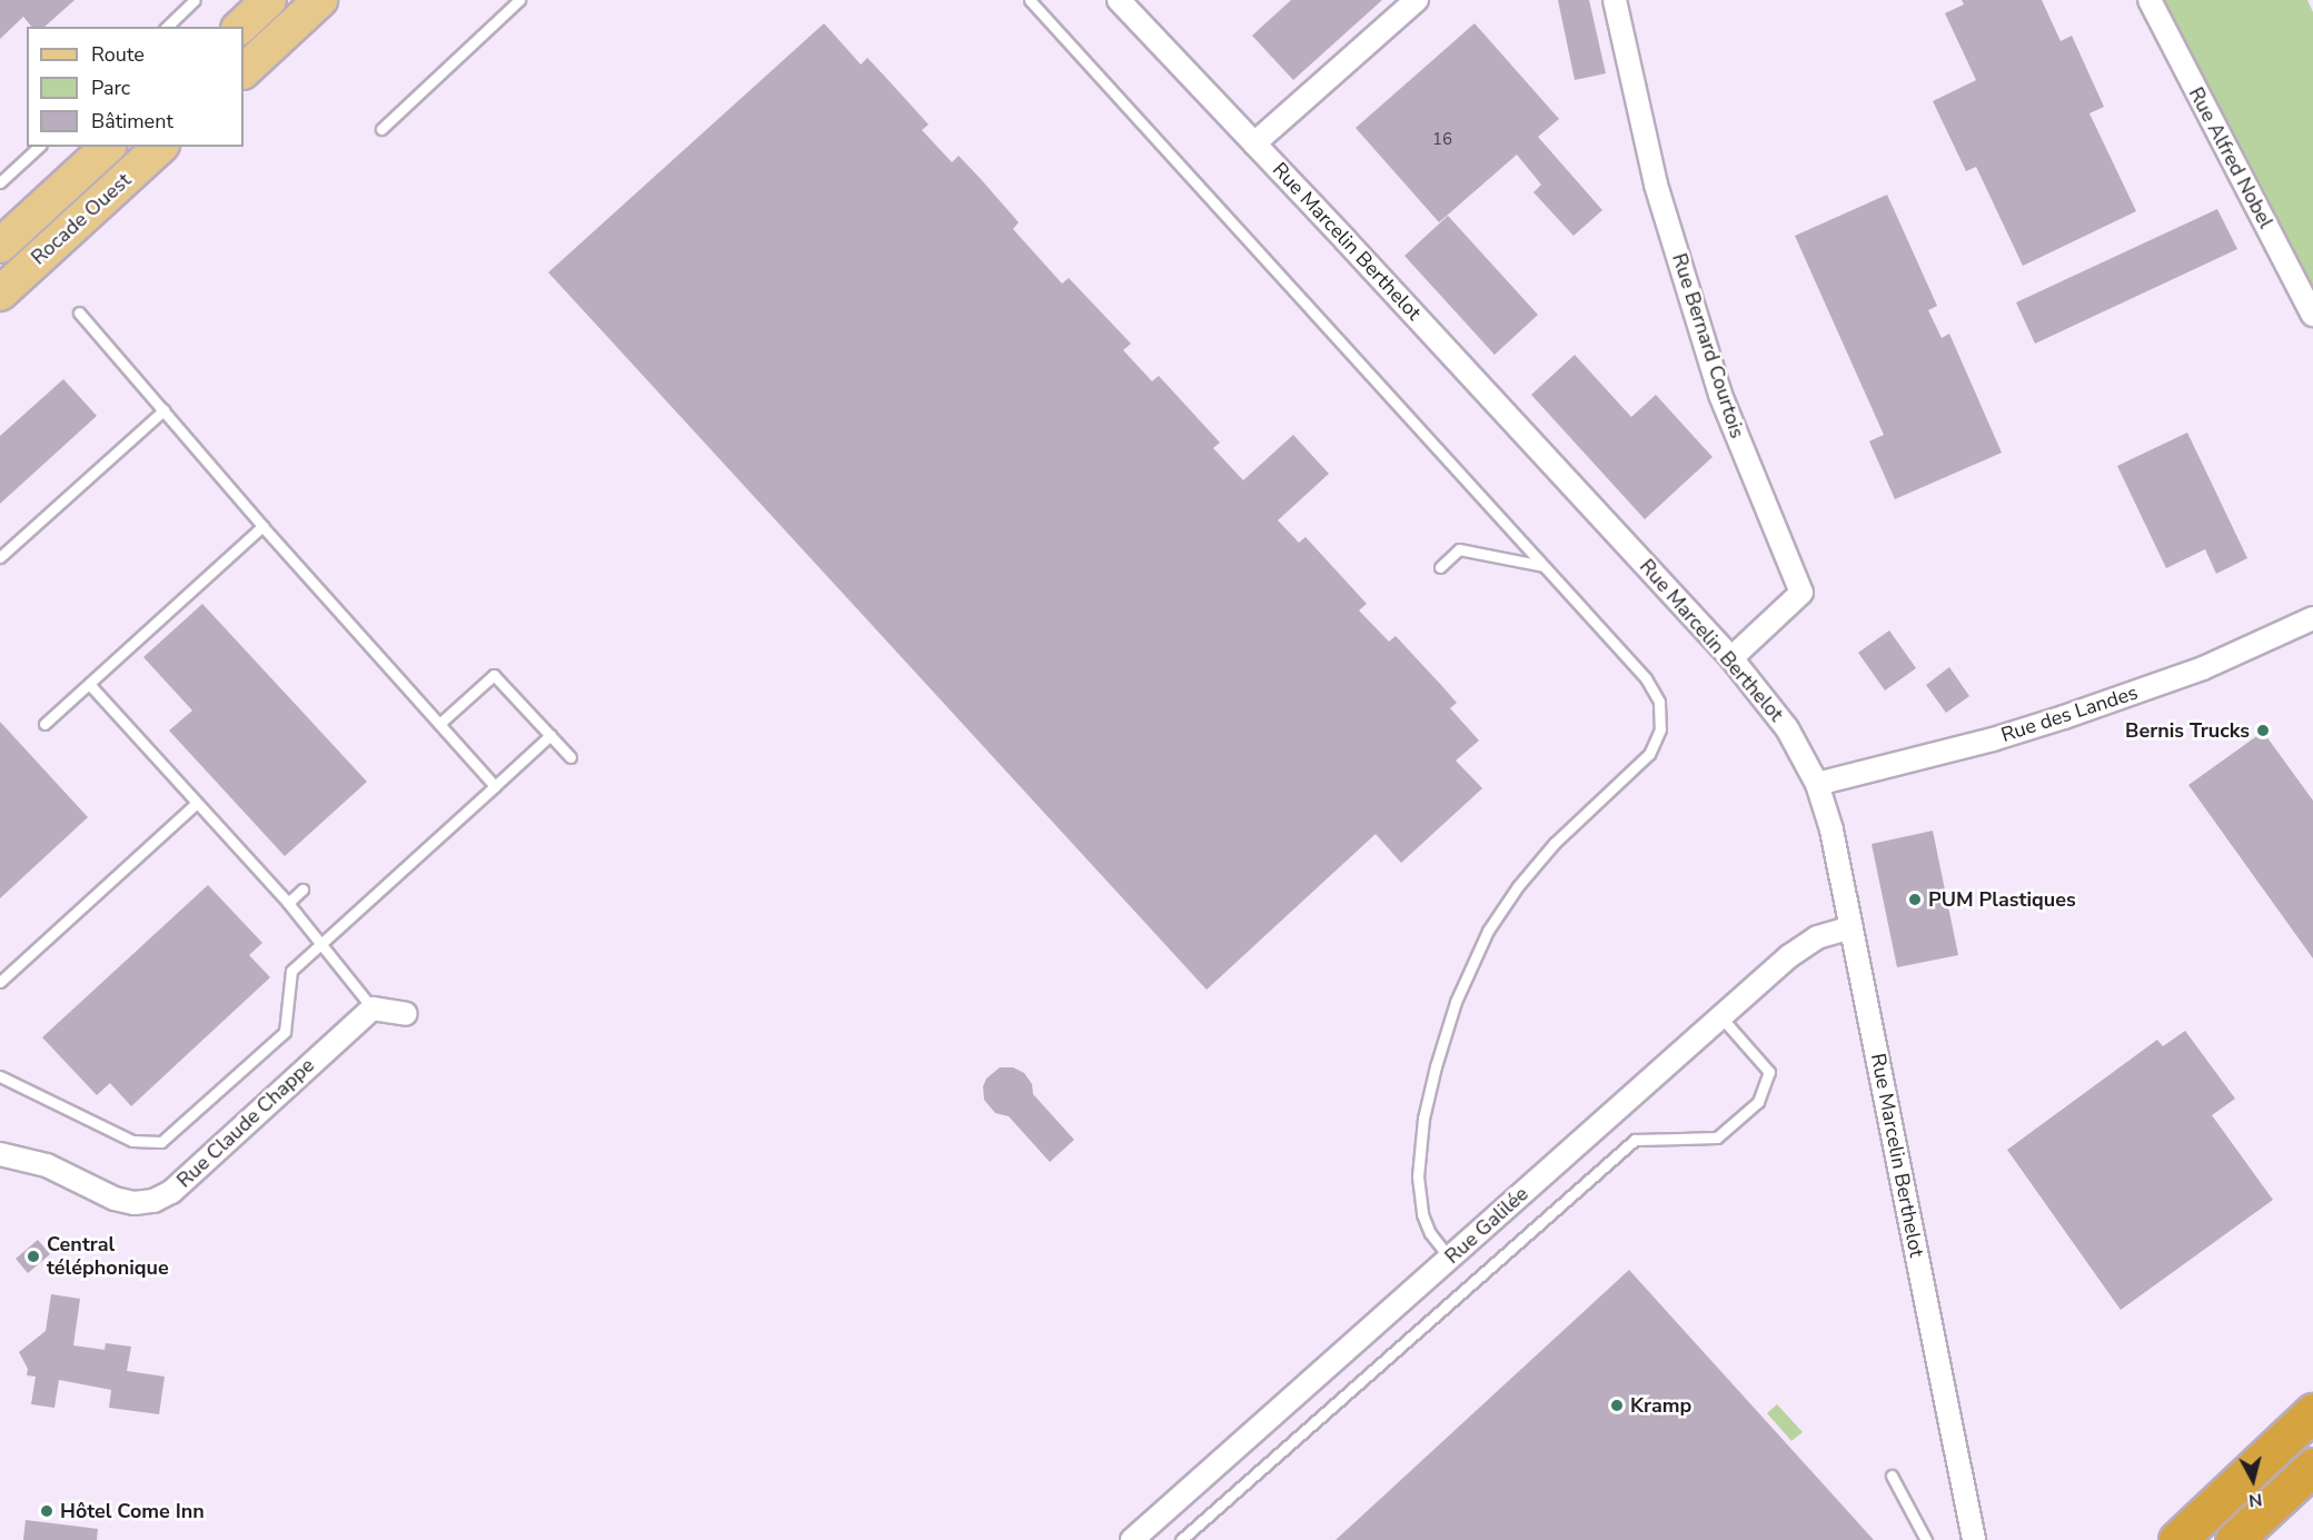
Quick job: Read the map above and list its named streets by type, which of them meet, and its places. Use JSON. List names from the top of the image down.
{
  "streets": {
    "main road": ["Rocade Ouest"],
    "street": [
      "Rue Alfred Nobel",
      "Rue Marcelin Berthelot",
      "Rue Bernard Courtois",
      "Rue des Landes",
      "Rue Claude Chappe",
      "Rue Galilée"
    ]
  },
  "crossings": [
    ["Rue Marcelin Berthelot", "Rue Bernard Courtois"],
    ["Rue Marcelin Berthelot", "Rue des Landes"],
    ["Rue Marcelin Berthelot", "Rue Galilée"]
  ],
  "places": [
    "Bernis Trucks",
    "PUM Plastiques",
    "Central téléphonique",
    "Kramp",
    "Hôtel Come Inn"
  ],
  "house_numbers": ["16"],
  "legend": ["Route", "Parc", "Bâtiment"],
  "north": "bottom"
}
